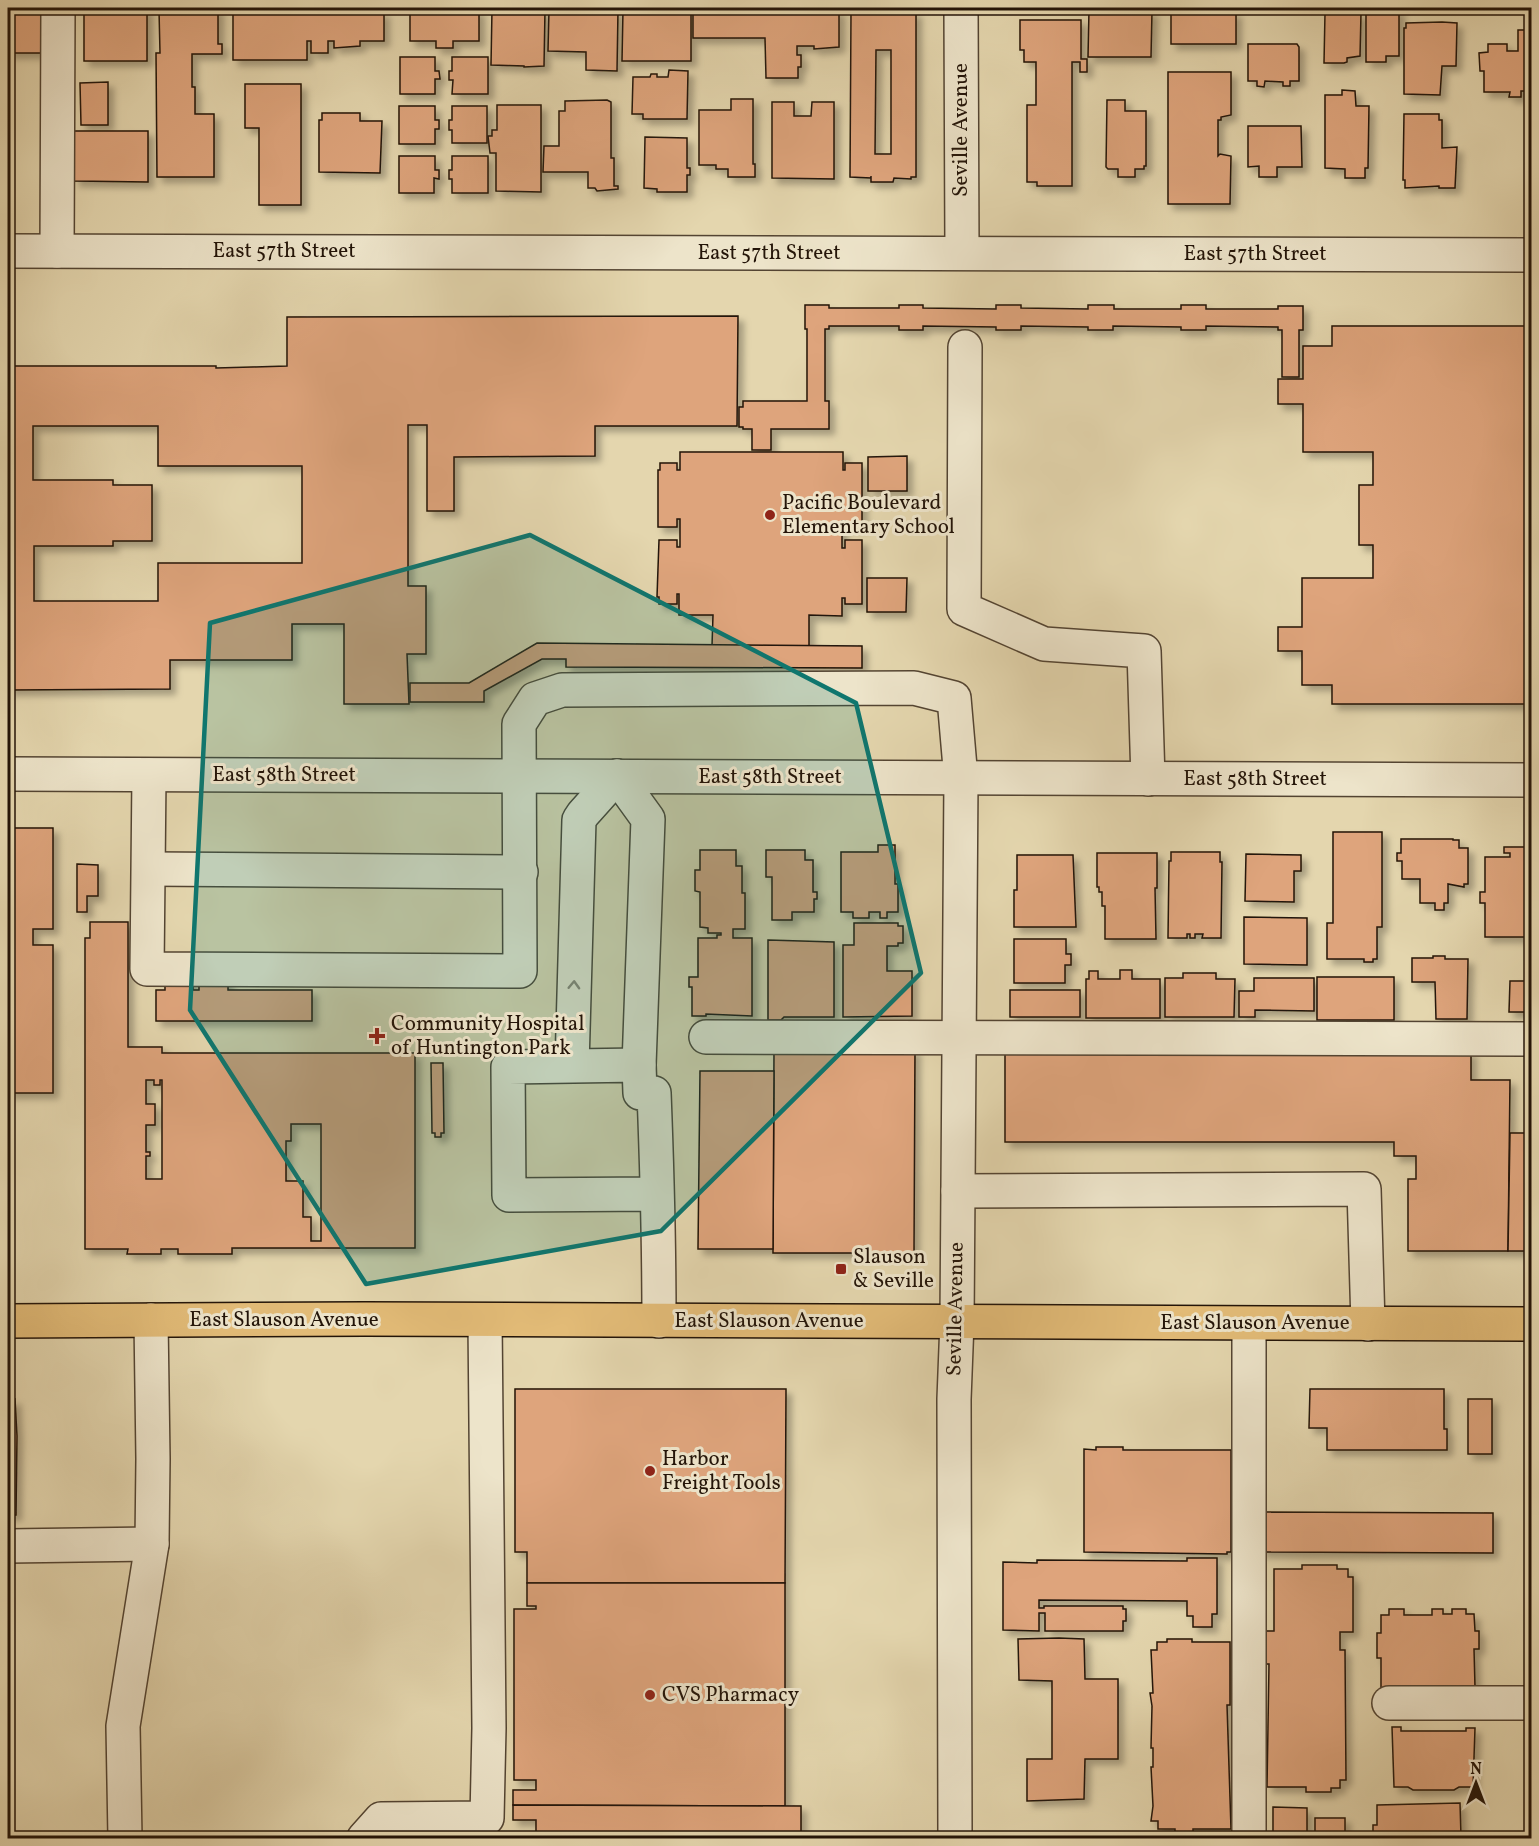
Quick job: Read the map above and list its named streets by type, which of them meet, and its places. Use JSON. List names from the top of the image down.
{
  "streets": {
    "main road": ["East Slauson Avenue"],
    "street": ["Seville Avenue", "East 57th Street", "East 58th Street"]
  },
  "crossings": [
    ["Seville Avenue", "East 57th Street"],
    ["Seville Avenue", "East 58th Street"],
    ["Seville Avenue", "East Slauson Avenue"]
  ],
  "places": {
    "other": ["Pacific Boulevard Elementary School", "Harbor Freight Tools", "CVS Pharmacy"],
    "health": ["Community Hospital of Huntington Park"],
    "transit": ["Slauson & Seville"]
  },
  "north": "top"
}
